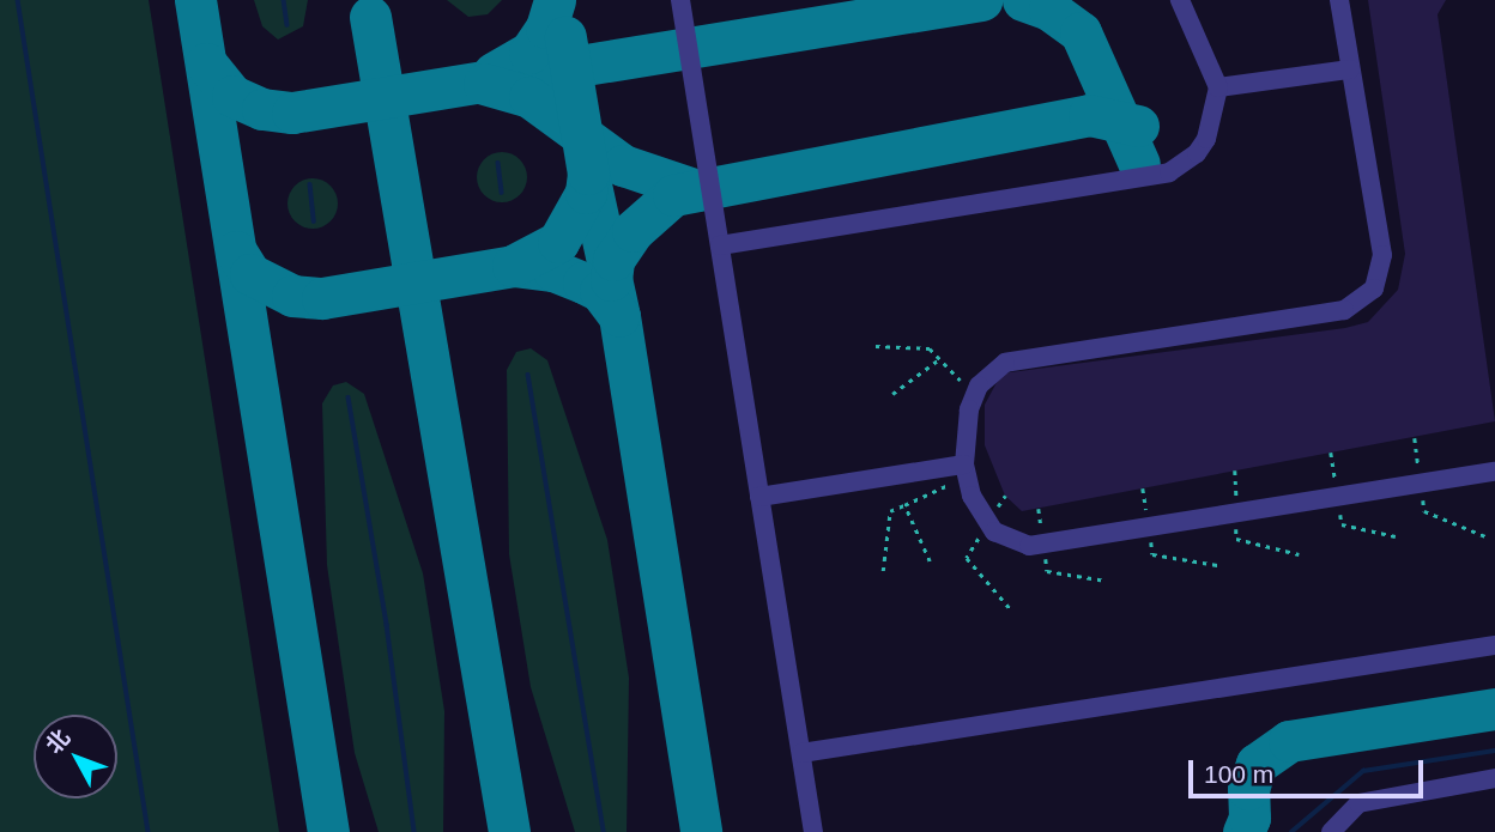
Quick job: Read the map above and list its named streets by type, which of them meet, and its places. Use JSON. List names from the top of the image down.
{
  "scale_bar": "100 m",
  "north": "top left"
}
